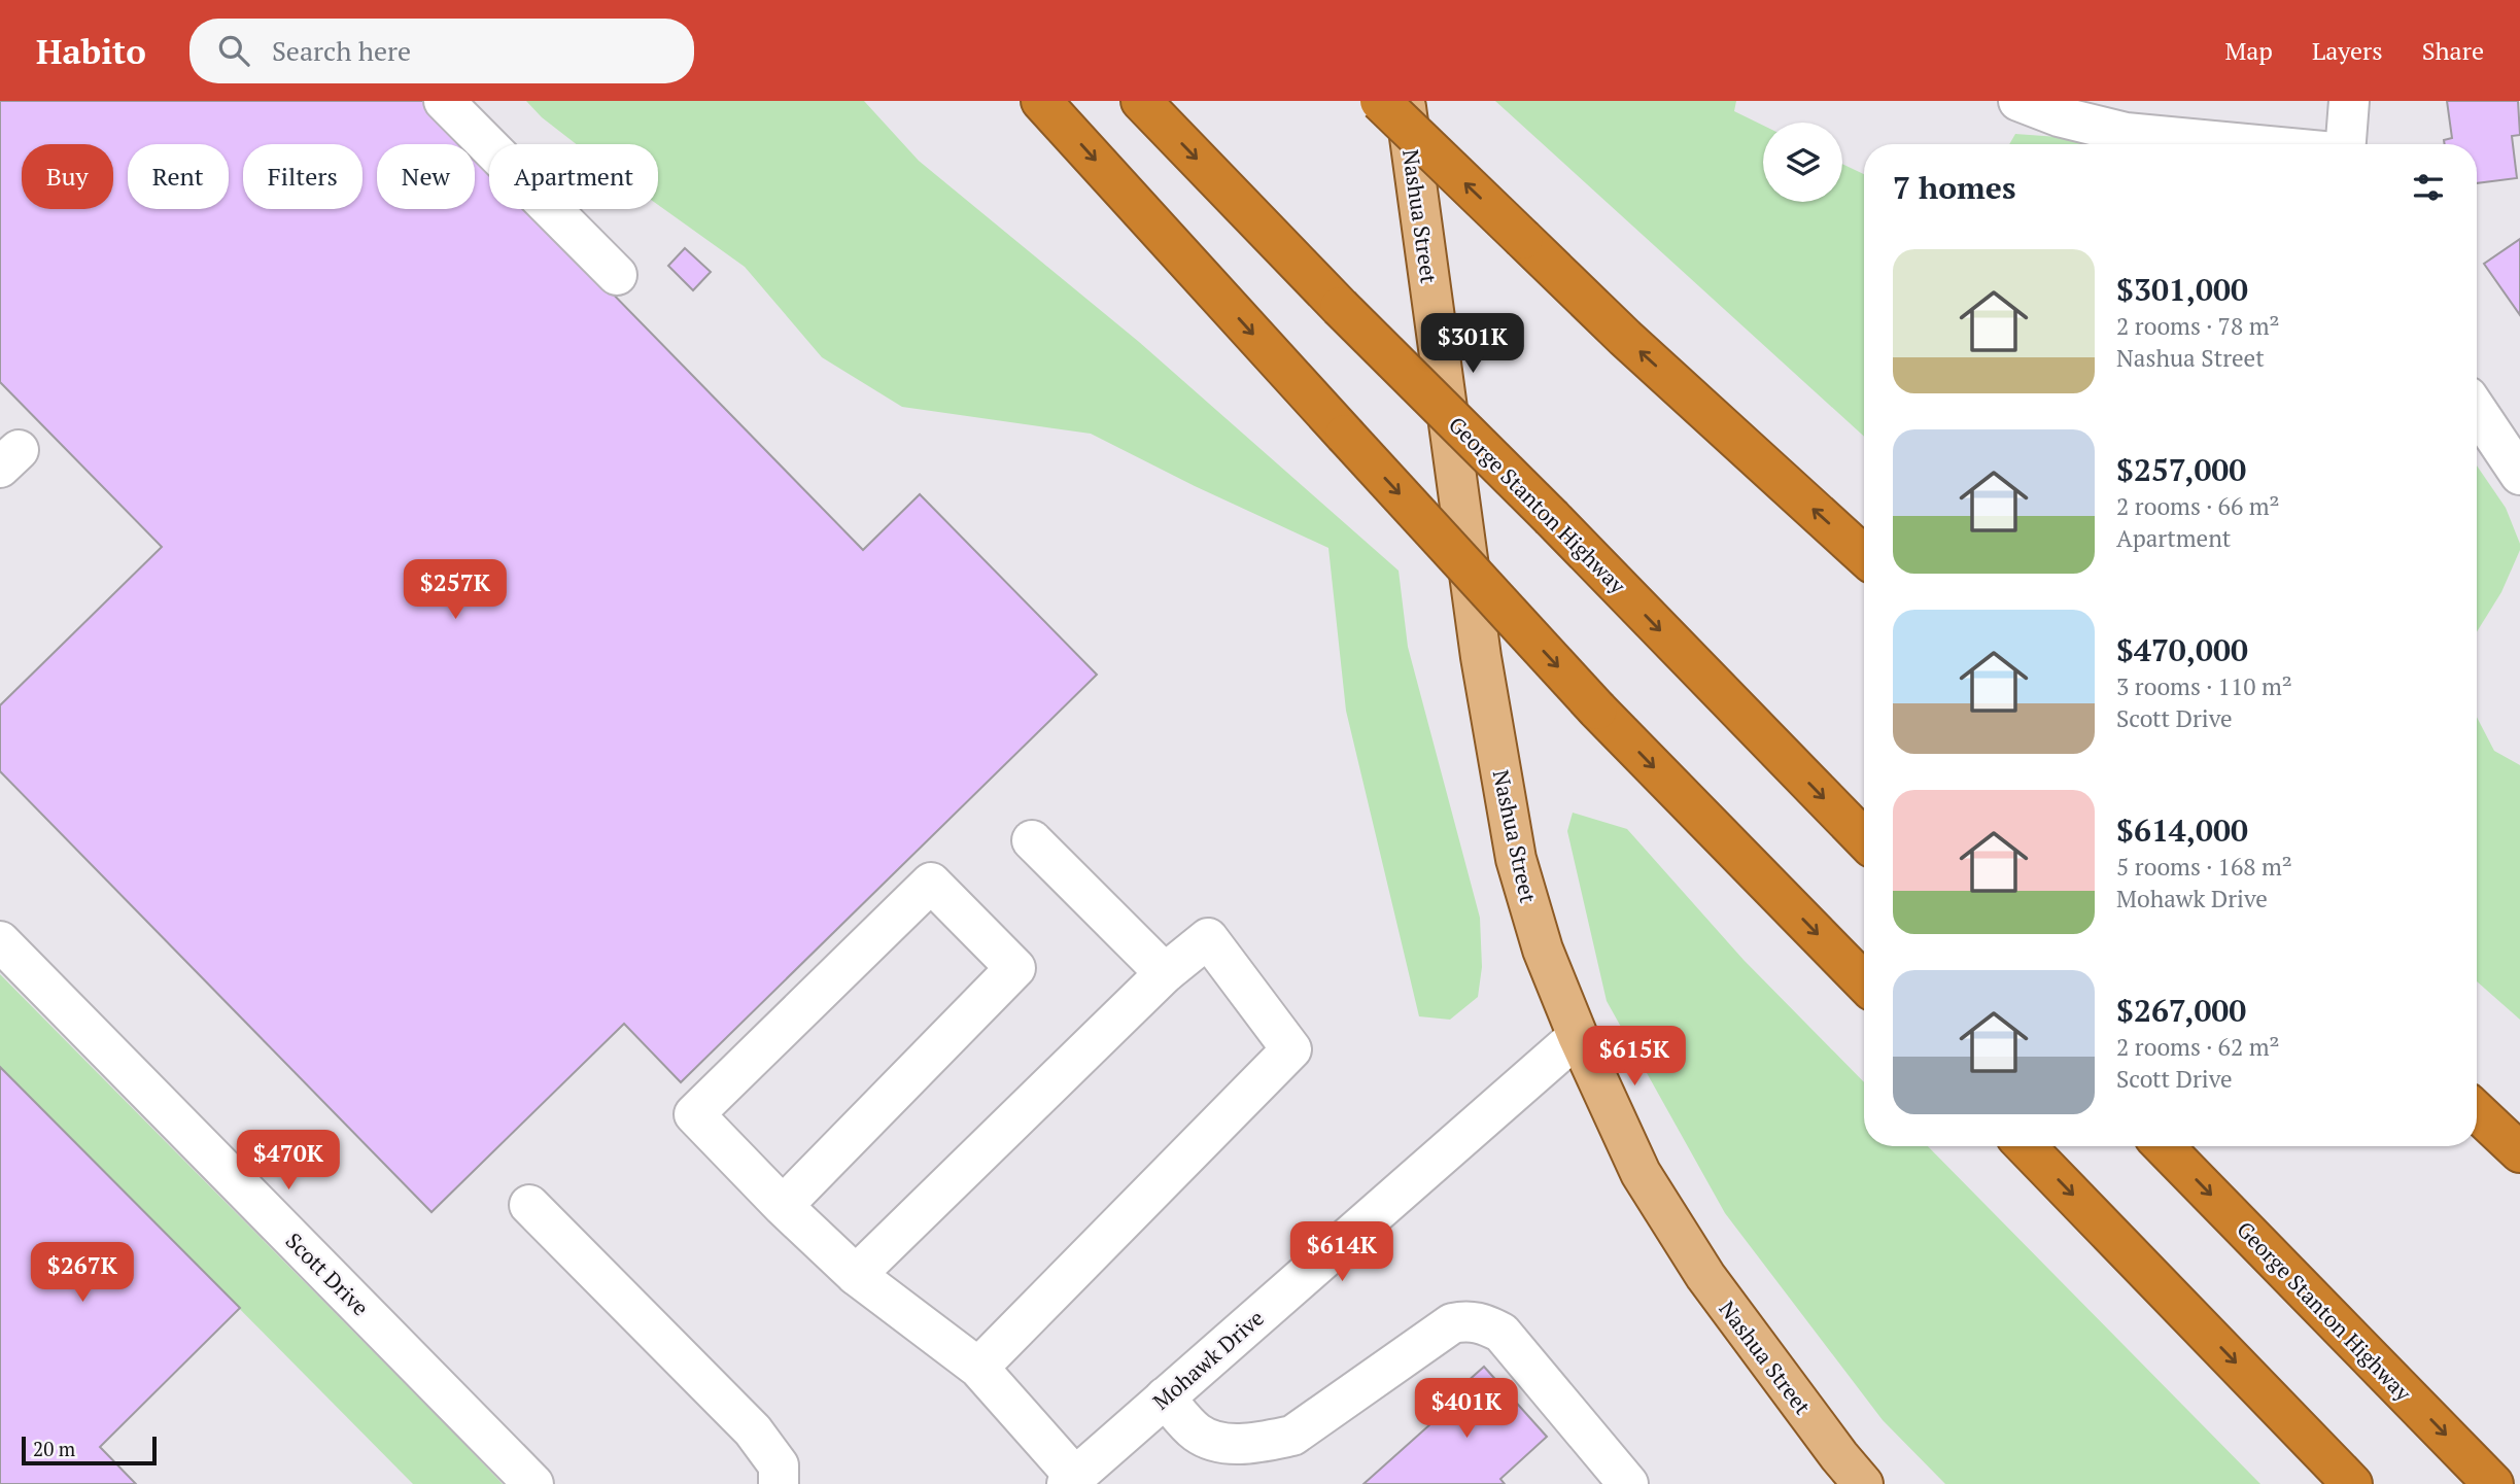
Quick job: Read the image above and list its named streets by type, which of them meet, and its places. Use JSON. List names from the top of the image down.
{
  "streets": {
    "highway": ["George Stanton Highway"],
    "main road": ["Nashua Street"],
    "street": ["Scott Drive", "Mohawk Drive"]
  },
  "crossings": [
    ["Nashua Street", "Mohawk Drive"]
  ],
  "scale_bar": "20 m",
  "page": {
    "header": "Habito",
    "search": "Search here",
    "nav": ["Map", "Layers", "Share"],
    "chip": [
      "Buy",
      "Rent",
      "Filters",
      "New",
      "Apartment"
    ],
    "heading": "7 homes",
    "list": [
      {
        "name": "$301,000",
        "note": "2 rooms · 78 m² · Nashua Street"
      },
      {
        "name": "$257,000",
        "note": "2 rooms · 66 m² · Apartment"
      },
      {
        "name": "$470,000",
        "note": "3 rooms · 110 m² · Scott Drive"
      },
      {
        "name": "$614,000",
        "note": "5 rooms · 168 m² · Mohawk Drive"
      },
      {
        "name": "$267,000",
        "note": "2 rooms · 62 m² · Scott Drive"
      }
    ],
    "price": [
      "$301K",
      "$257K",
      "$615K",
      "$470K",
      "$614K",
      "$267K",
      "$401K"
    ],
    "scale": "20 m"
  }
}
